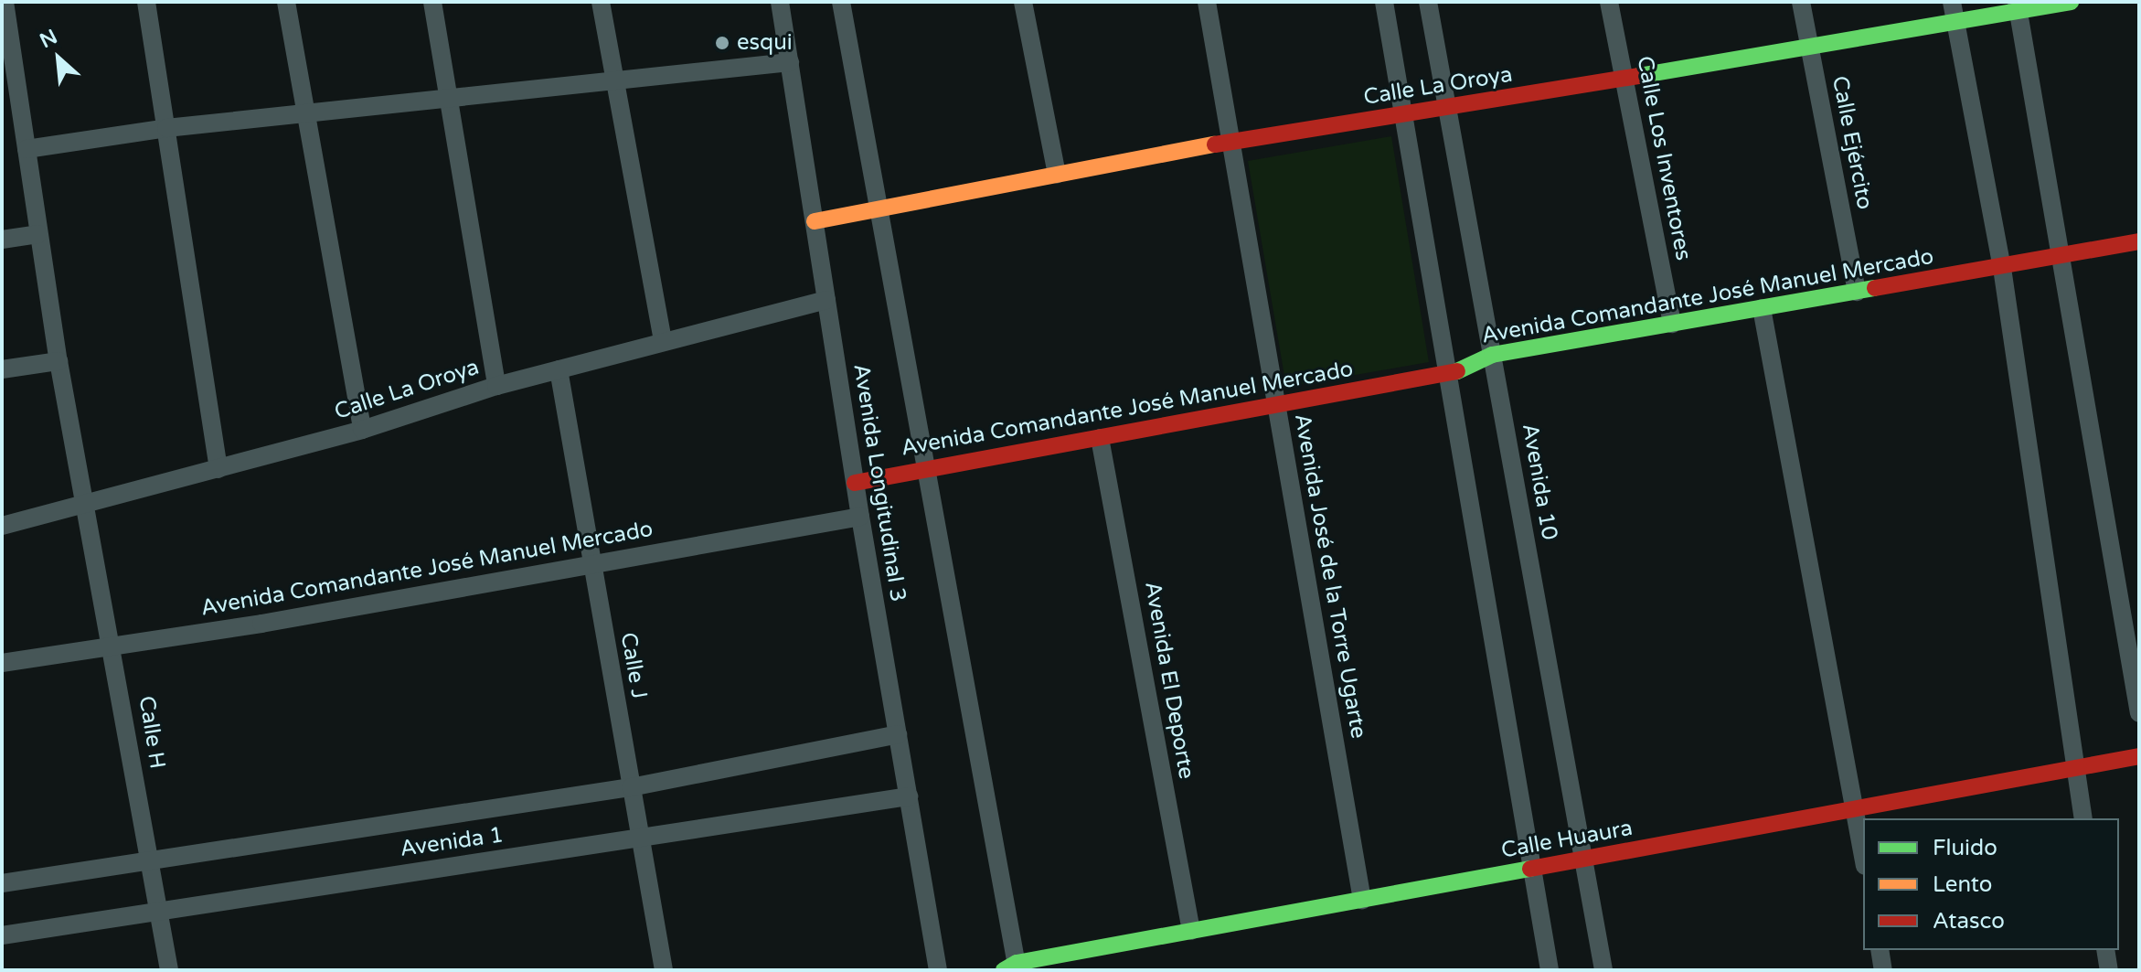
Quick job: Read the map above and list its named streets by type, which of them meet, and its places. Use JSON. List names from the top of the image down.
{
  "streets": {
    "street": [
      "Calle La Oroya",
      "Calle Ejército",
      "Calle Los Inventores",
      "Avenida Comandante José Manuel Mercado",
      "Avenida 10",
      "Avenida Longitudinal 3",
      "Avenida José de la Torre Ugarte",
      "Calle J",
      "Avenida El Deporte",
      "Calle H",
      "Calle Huaura",
      "Avenida 1"
    ]
  },
  "crossings": [
    ["Calle La Oroya", "Calle Ejército"],
    ["Calle La Oroya", "Calle Los Inventores"],
    ["Calle La Oroya", "Avenida 10"],
    ["Calle La Oroya", "Avenida Longitudinal 3"],
    ["Calle La Oroya", "Avenida José de la Torre Ugarte"],
    ["Calle La Oroya", "Calle J"],
    ["Calle La Oroya", "Calle H"],
    ["Calle Ejército", "Avenida Comandante José Manuel Mercado"],
    ["Calle Los Inventores", "Avenida Comandante José Manuel Mercado"],
    ["Avenida Comandante José Manuel Mercado", "Avenida 10"],
    ["Avenida Comandante José Manuel Mercado", "Avenida Longitudinal 3"],
    ["Avenida Comandante José Manuel Mercado", "Avenida José de la Torre Ugarte"],
    ["Avenida Comandante José Manuel Mercado", "Calle J"],
    ["Avenida Comandante José Manuel Mercado", "Avenida El Deporte"],
    ["Avenida Comandante José Manuel Mercado", "Calle H"],
    ["Avenida 10", "Calle Huaura"],
    ["Avenida Longitudinal 3", "Avenida 1"],
    ["Avenida José de la Torre Ugarte", "Calle Huaura"],
    ["Calle J", "Avenida 1"],
    ["Avenida El Deporte", "Calle Huaura"],
    ["Calle H", "Avenida 1"]
  ],
  "places": ["esqui"],
  "legend": ["Fluido", "Lento", "Atasco"],
  "north": "top left"
}
